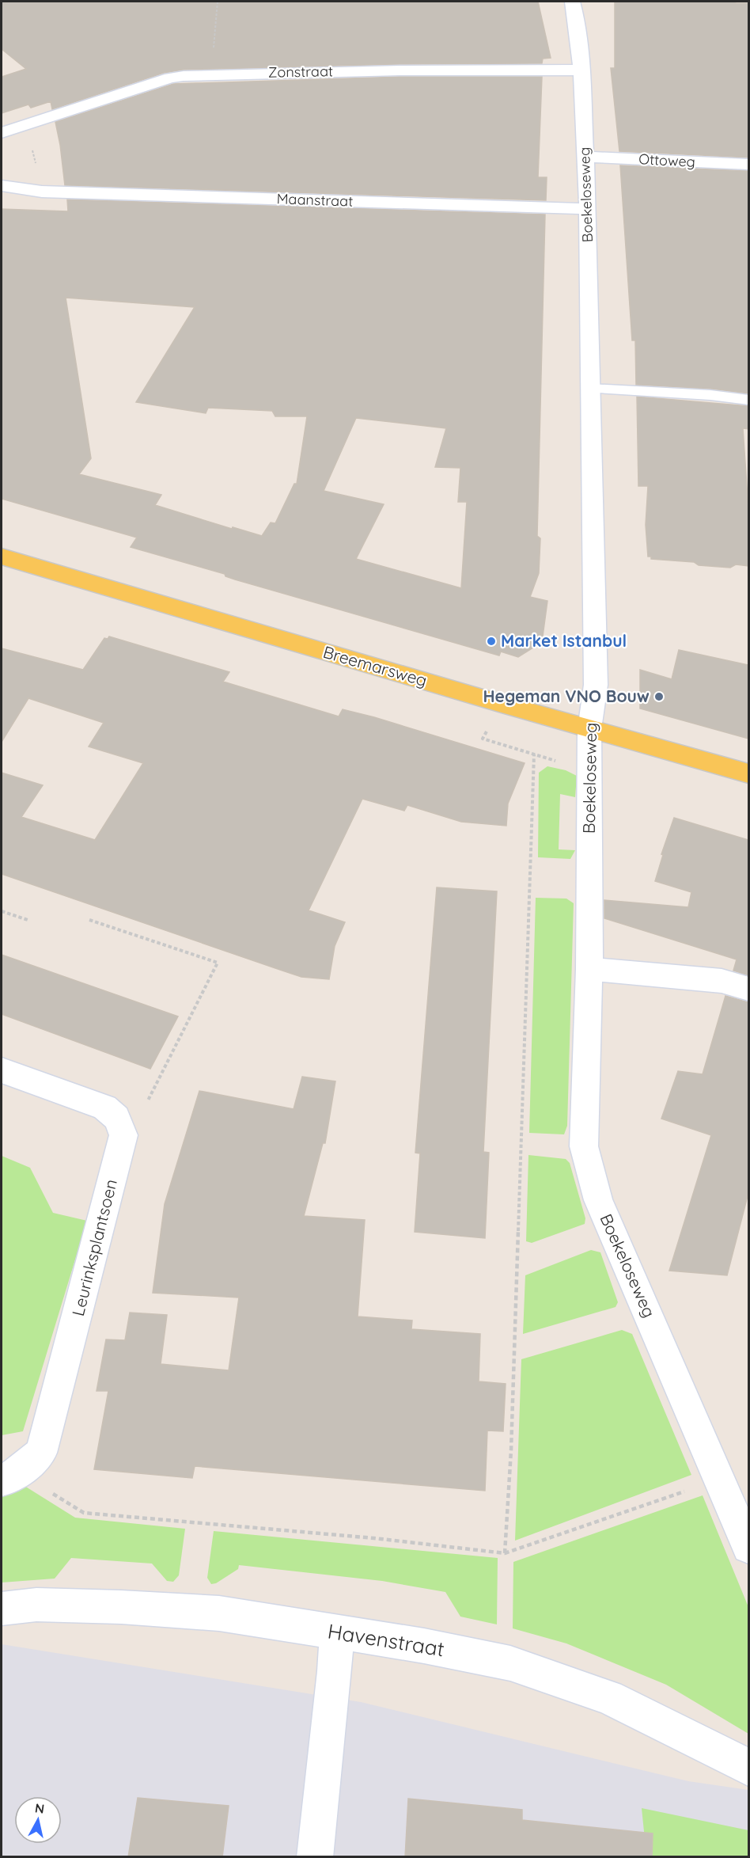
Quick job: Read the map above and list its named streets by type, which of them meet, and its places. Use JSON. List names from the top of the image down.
{
  "streets": {
    "main road": ["Breemarsweg"],
    "street": [
      "Zonstraat",
      "Ottoweg",
      "Boekeloseweg",
      "Maanstraat",
      "Leurinksplantsoen",
      "Havenstraat"
    ]
  },
  "crossings": [
    ["Zonstraat", "Boekeloseweg"],
    ["Ottoweg", "Boekeloseweg"],
    ["Boekeloseweg", "Maanstraat"],
    ["Boekeloseweg", "Breemarsweg"]
  ],
  "places": ["Market Istanbul", "Hegeman VNO Bouw"],
  "north": "top"
}
